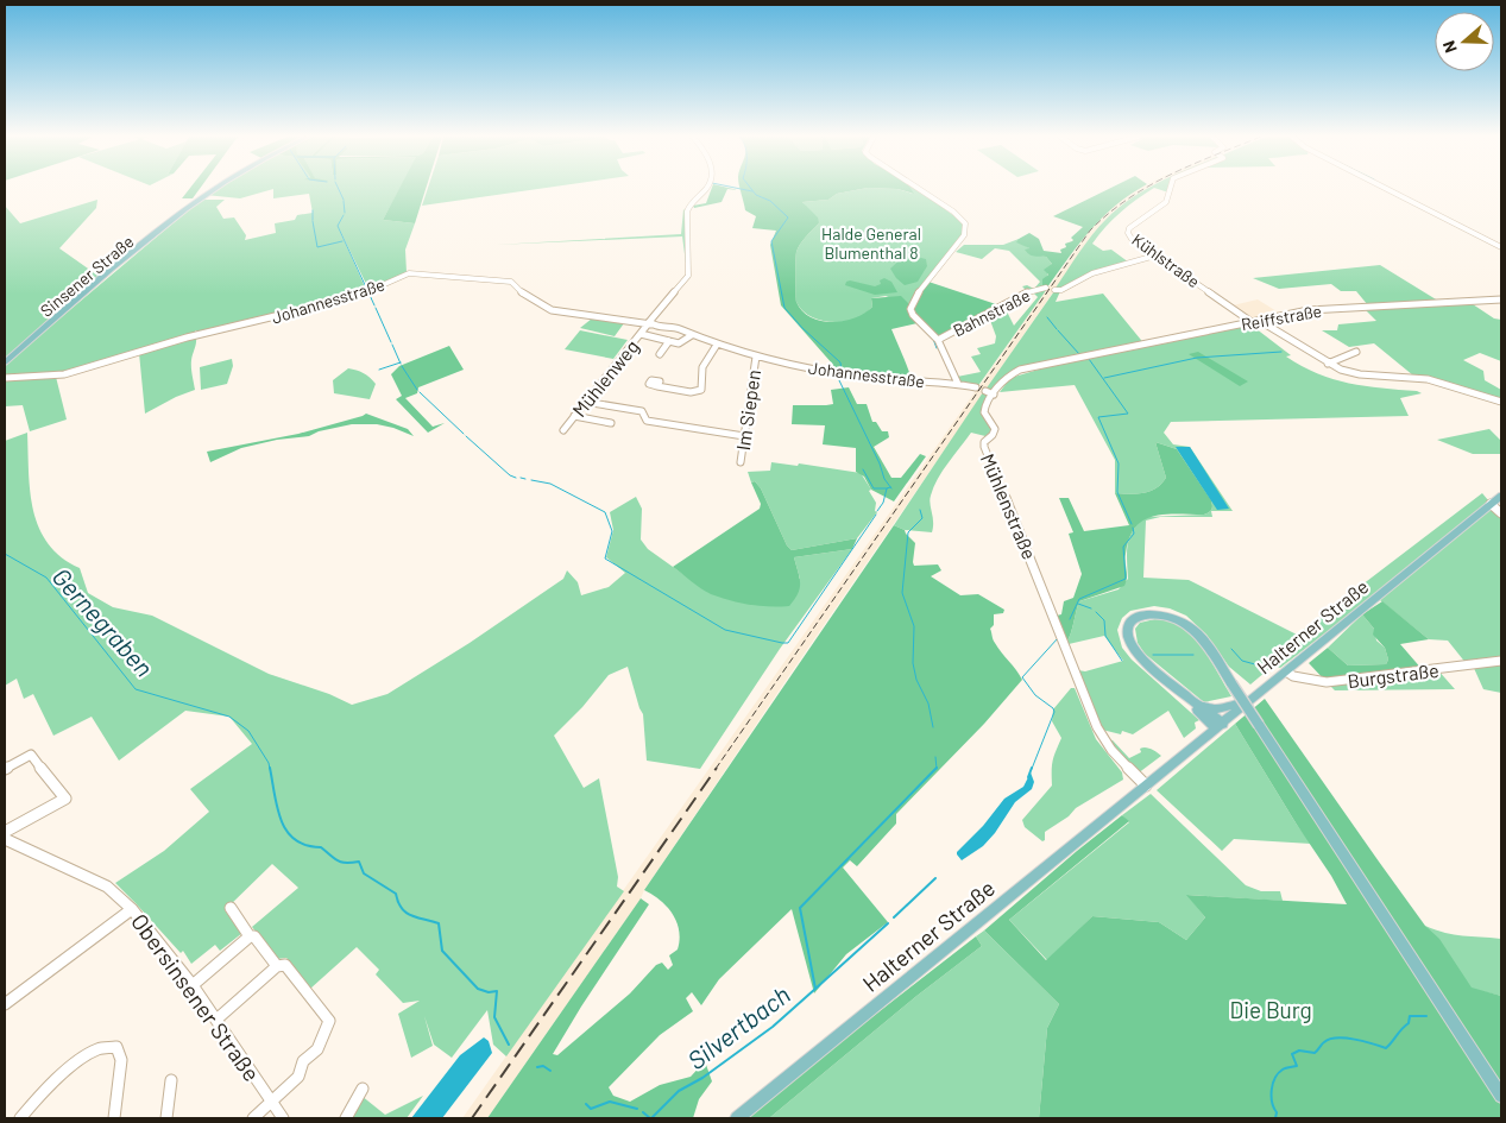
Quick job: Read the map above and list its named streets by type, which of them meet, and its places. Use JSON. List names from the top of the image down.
{
  "streets": {
    "main road": ["Sinsener Straße", "Halterner Straße"],
    "street": [
      "Kühlstraße",
      "Johannesstraße",
      "Bahnstraße",
      "Reiffstraße",
      "Mühlenweg",
      "Im Siepen",
      "Mühlenstraße",
      "Burgstraße",
      "Obersinsener Straße"
    ]
  },
  "crossings": [
    ["Kühlstraße", "Reiffstraße"],
    ["Johannesstraße", "Mühlenweg"],
    ["Johannesstraße", "Im Siepen"],
    ["Reiffstraße", "Mühlenstraße"],
    ["Mühlenstraße", "Halterner Straße"],
    ["Halterner Straße", "Burgstraße"]
  ],
  "water": ["Gernegraben", "Silvertbach"],
  "parks": ["Halde General Blumenthal 8", "Die Burg"],
  "north": "left"
}
